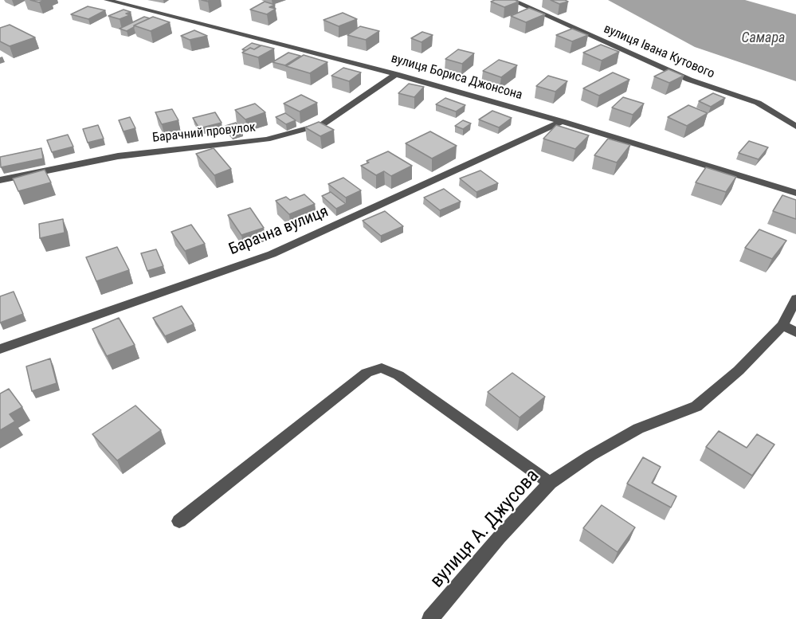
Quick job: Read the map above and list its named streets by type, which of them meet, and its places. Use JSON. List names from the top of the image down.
{
  "streets": {
    "street": [
      "вулиця Івана Кутового",
      "вулиця Бориса Джонсона",
      "Барачний провулок",
      "Барачна вулиця",
      "вулиця А. Джусова"
    ]
  },
  "crossings": [
    ["вулиця Бориса Джонсона", "Барачний провулок"],
    ["вулиця Бориса Джонсона", "Барачна вулиця"]
  ],
  "water": ["Самара"]
}
